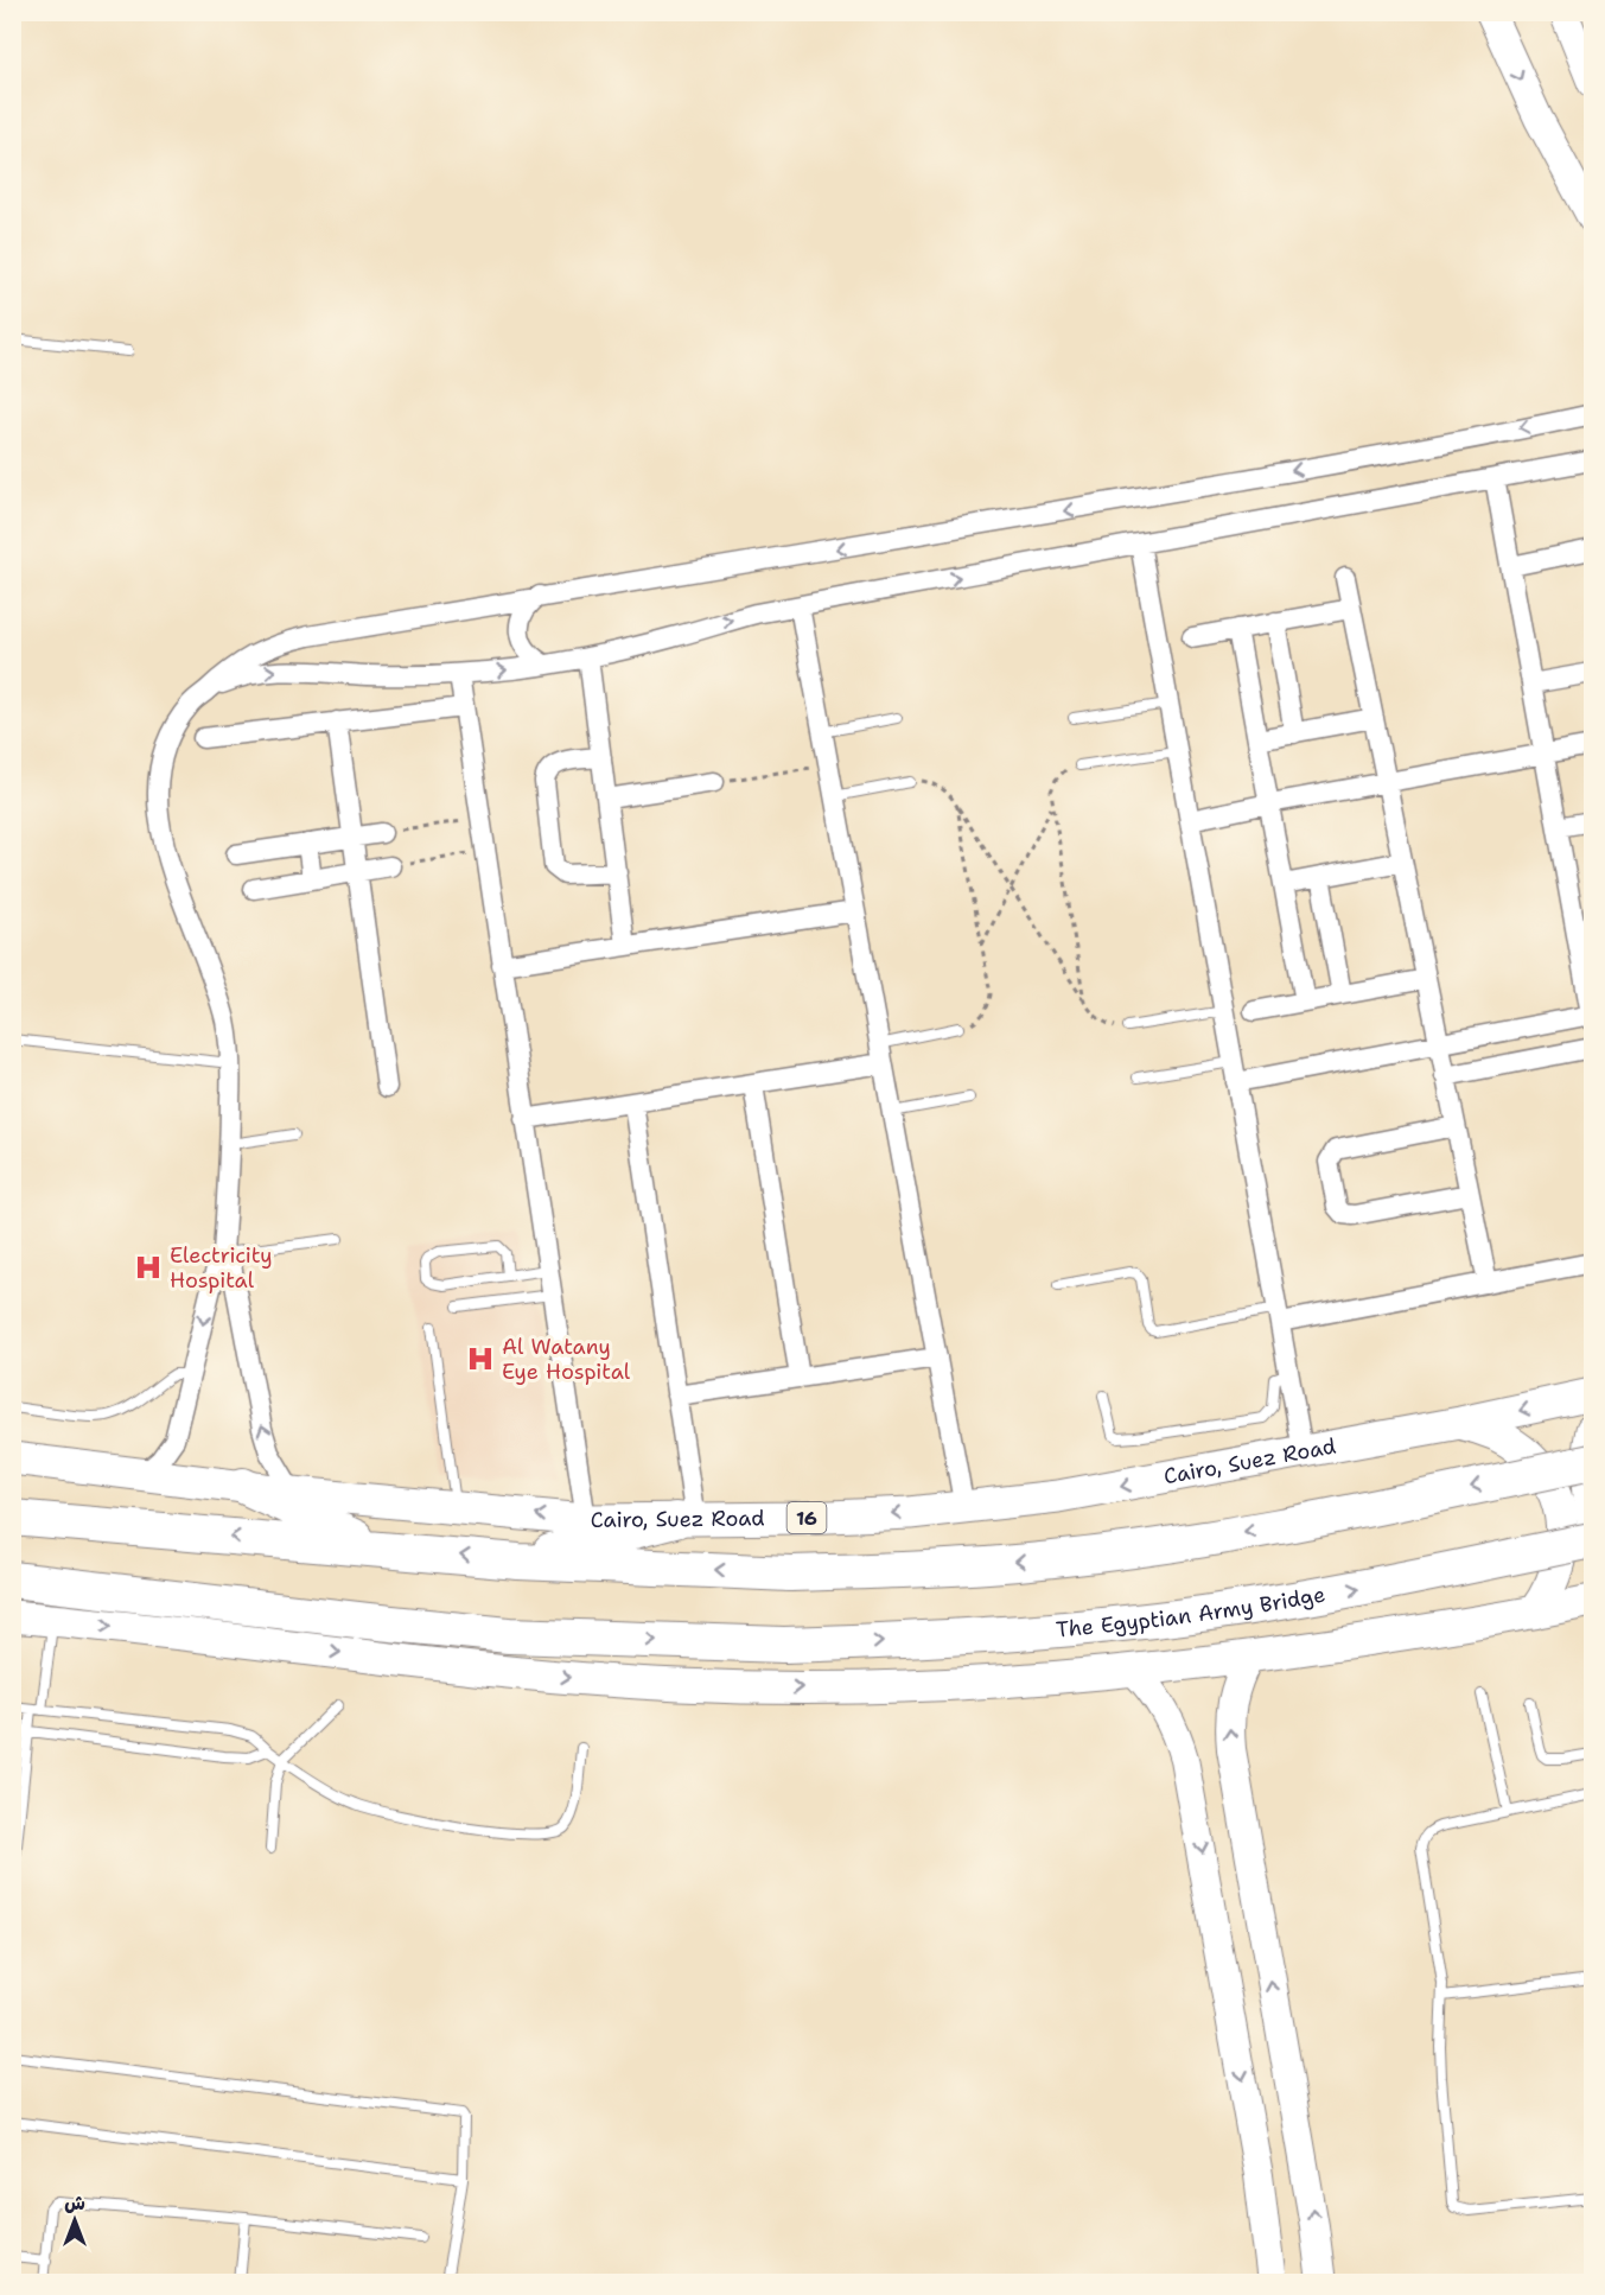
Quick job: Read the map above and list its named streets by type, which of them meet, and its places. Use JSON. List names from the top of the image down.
{
  "streets": {
    "highway": ["16", "The Egyptian Army Bridge"],
    "main road": ["Cairo, Suez Road"]
  },
  "crossings": [
    ["Cairo, Suez Road", "16"]
  ],
  "places": {
    "hospital": ["Electricity Hospital", "Al Watany Eye Hospital"]
  },
  "north": "top"
}
